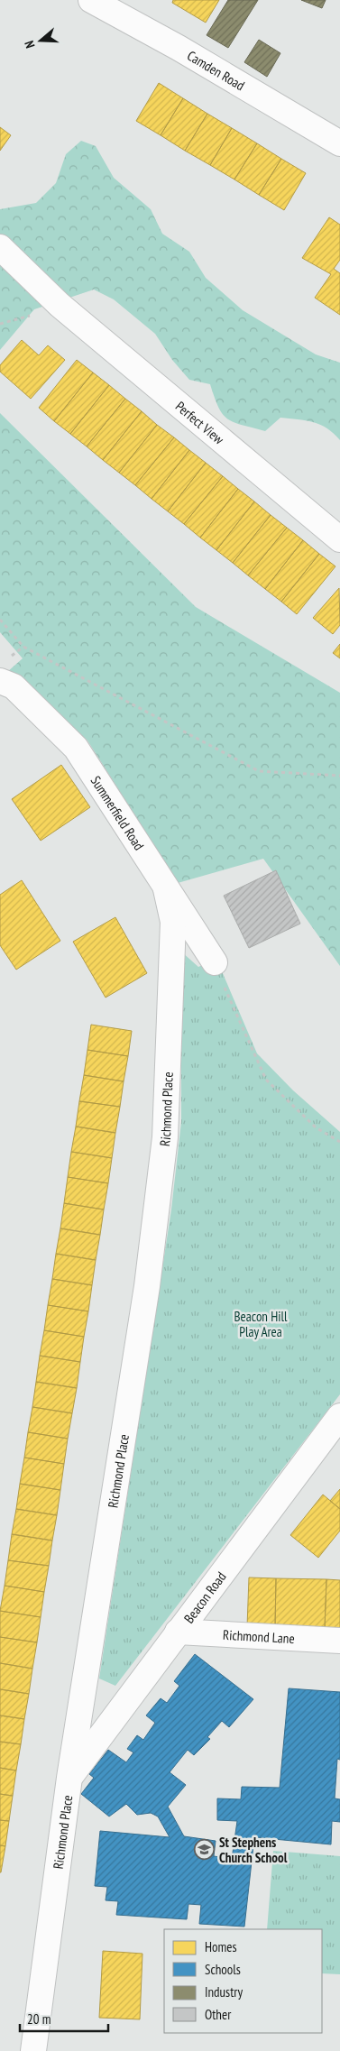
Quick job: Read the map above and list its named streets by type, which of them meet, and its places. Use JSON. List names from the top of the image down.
{
  "streets": {
    "street": [
      "Camden Road",
      "Perfect View",
      "Summerfield Road",
      "Richmond Place",
      "Beacon Road",
      "Richmond Lane"
    ]
  },
  "crossings": [
    ["Summerfield Road", "Richmond Place"],
    ["Richmond Place", "Beacon Road"],
    ["Beacon Road", "Richmond Lane"]
  ],
  "parks": ["Beacon Hill Play Area"],
  "places": {
    "school or university": ["St Stephens Church School"]
  },
  "legend": [
    "Homes",
    "Schools",
    "Industry",
    "Other"
  ],
  "scale_bar": "20 m",
  "north": "left"
}
